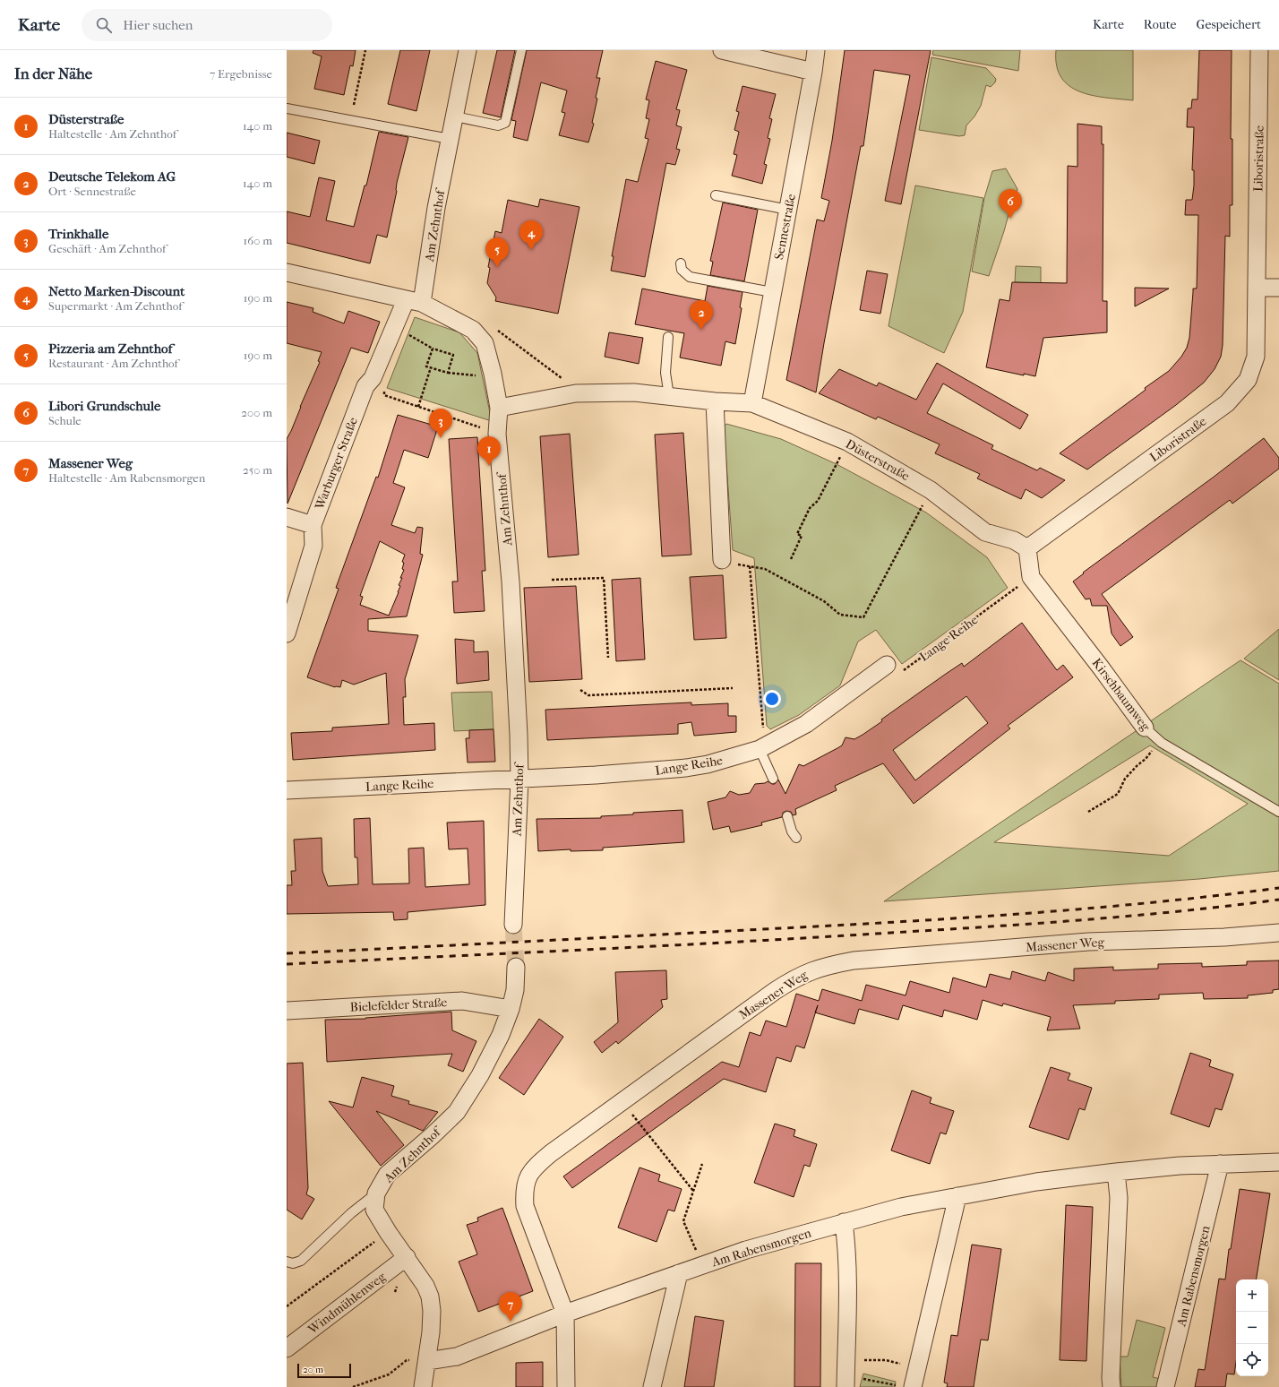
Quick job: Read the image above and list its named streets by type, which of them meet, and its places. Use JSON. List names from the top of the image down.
{
  "streets": {
    "street": [
      "Liboristraße",
      "Am Zehnthof",
      "Sennestraße",
      "Düsterstraße",
      "Warburger Straße",
      "Lange Reihe",
      "Kirschbaumweg",
      "Massener Weg",
      "Bielefelder Straße",
      "Am Rabensmorgen",
      "Windmühlenweg"
    ]
  },
  "crossings": [
    ["Liboristraße", "Düsterstraße"],
    ["Am Zehnthof", "Düsterstraße"],
    ["Am Zehnthof", "Warburger Straße"],
    ["Am Zehnthof", "Lange Reihe"],
    ["Am Zehnthof", "Bielefelder Straße"],
    ["Am Zehnthof", "Am Rabensmorgen"],
    ["Am Zehnthof", "Windmühlenweg"],
    ["Sennestraße", "Düsterstraße"],
    ["Lange Reihe", "Kirschbaumweg"],
    ["Massener Weg", "Am Rabensmorgen"]
  ],
  "scale_bar": "20 m",
  "page": {
    "header": "Karte",
    "search": "Hier suchen",
    "nav": ["Karte", "Route", "Gespeichert"],
    "heading": ["In der Nähe", "7 Ergebnisse"],
    "list": [
      {
        "mark": "1",
        "name": "Düsterstraße",
        "note": "Haltestelle · Am Zehnthof",
        "value": "140 m"
      },
      {
        "mark": "2",
        "name": "Deutsche Telekom AG",
        "note": "Ort · Sennestraße",
        "value": "140 m"
      },
      {
        "mark": "3",
        "name": "Trinkhalle",
        "note": "Geschäft · Am Zehnthof",
        "value": "160 m"
      },
      {
        "mark": "4",
        "name": "Netto Marken-Discount",
        "note": "Supermarkt · Am Zehnthof",
        "value": "190 m"
      },
      {
        "mark": "5",
        "name": "Pizzeria am Zehnthof",
        "note": "Restaurant · Am Zehnthof",
        "value": "190 m"
      },
      {
        "mark": "6",
        "name": "Libori Grundschule",
        "note": "Schule",
        "value": "200 m"
      },
      {
        "mark": "7",
        "name": "Massener Weg",
        "note": "Haltestelle · Am Rabensmorgen",
        "value": "250 m"
      }
    ],
    "pins": [
      "6",
      "4",
      "5",
      "2",
      "3",
      "1",
      "7"
    ],
    "map_buttons": ["+", "−"],
    "scale": "20 m"
  }
}
